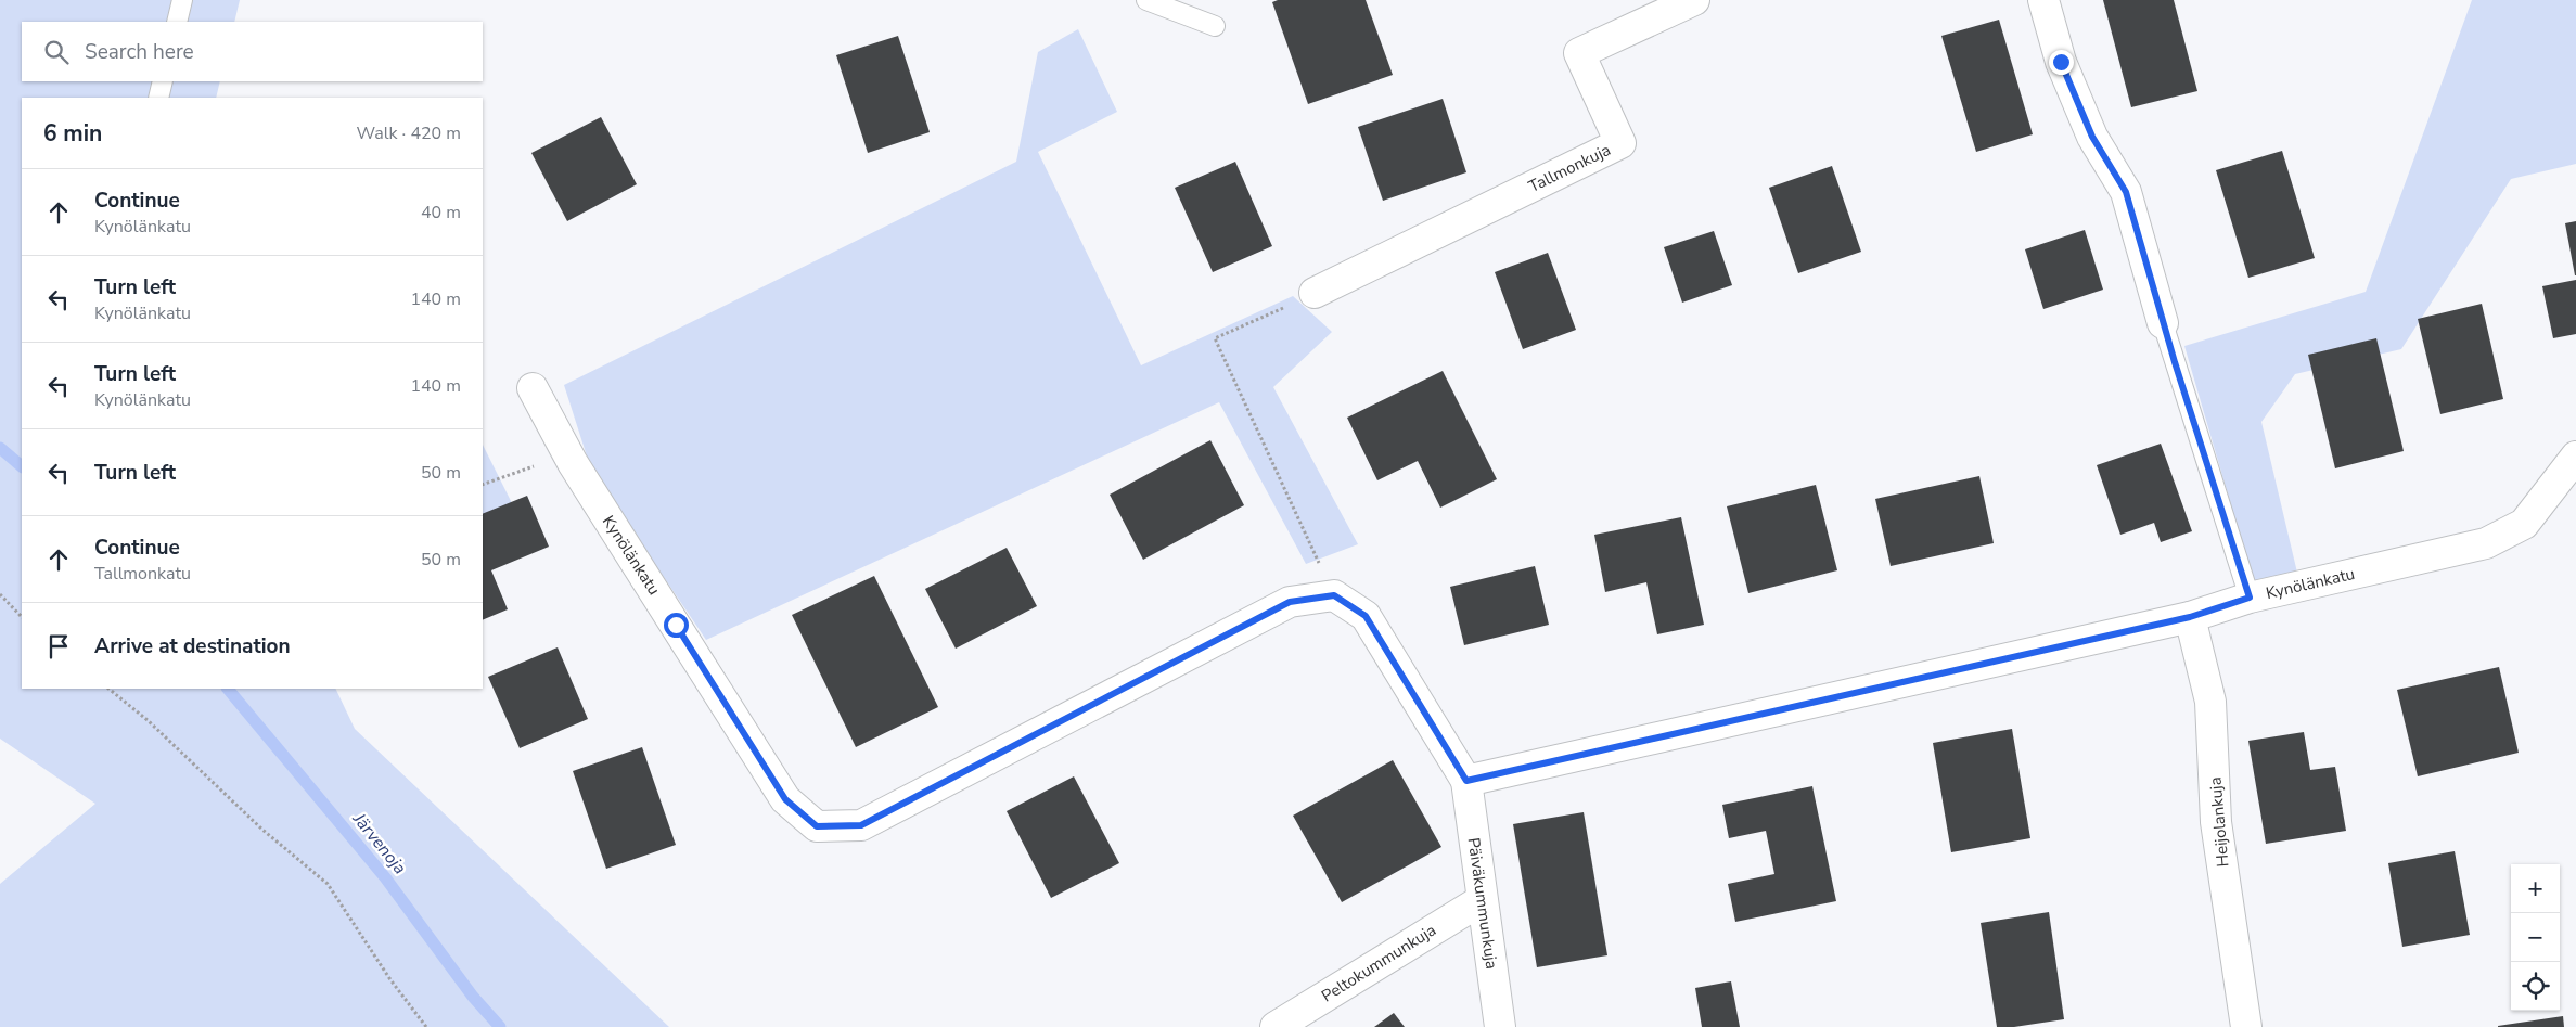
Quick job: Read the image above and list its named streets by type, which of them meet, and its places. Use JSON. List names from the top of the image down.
{
  "streets": {
    "street": [
      "Tallmonkuja",
      "Kynölänkatu",
      "Heijolankuja",
      "Päiväkummunkuja",
      "Peltokummunkuja"
    ]
  },
  "crossings": [
    ["Kynölänkatu", "Heijolankuja"],
    ["Kynölänkatu", "Päiväkummunkuja"],
    ["Päiväkummunkuja", "Peltokummunkuja"]
  ],
  "water": ["Järvenoja"],
  "page": {
    "search": "Search here",
    "heading": ["6 min", "Walk · 420 m"],
    "list": [
      ["Continue", "Kynölänkatu", "40 m"],
      ["Turn left", "Kynölänkatu", "140 m"],
      ["Turn left", "Kynölänkatu", "140 m"],
      ["Turn left", "50 m"],
      ["Continue", "Tallmonkatu", "50 m"],
      "Arrive at destination"
    ],
    "map_buttons": ["+", "−"]
  }
}
